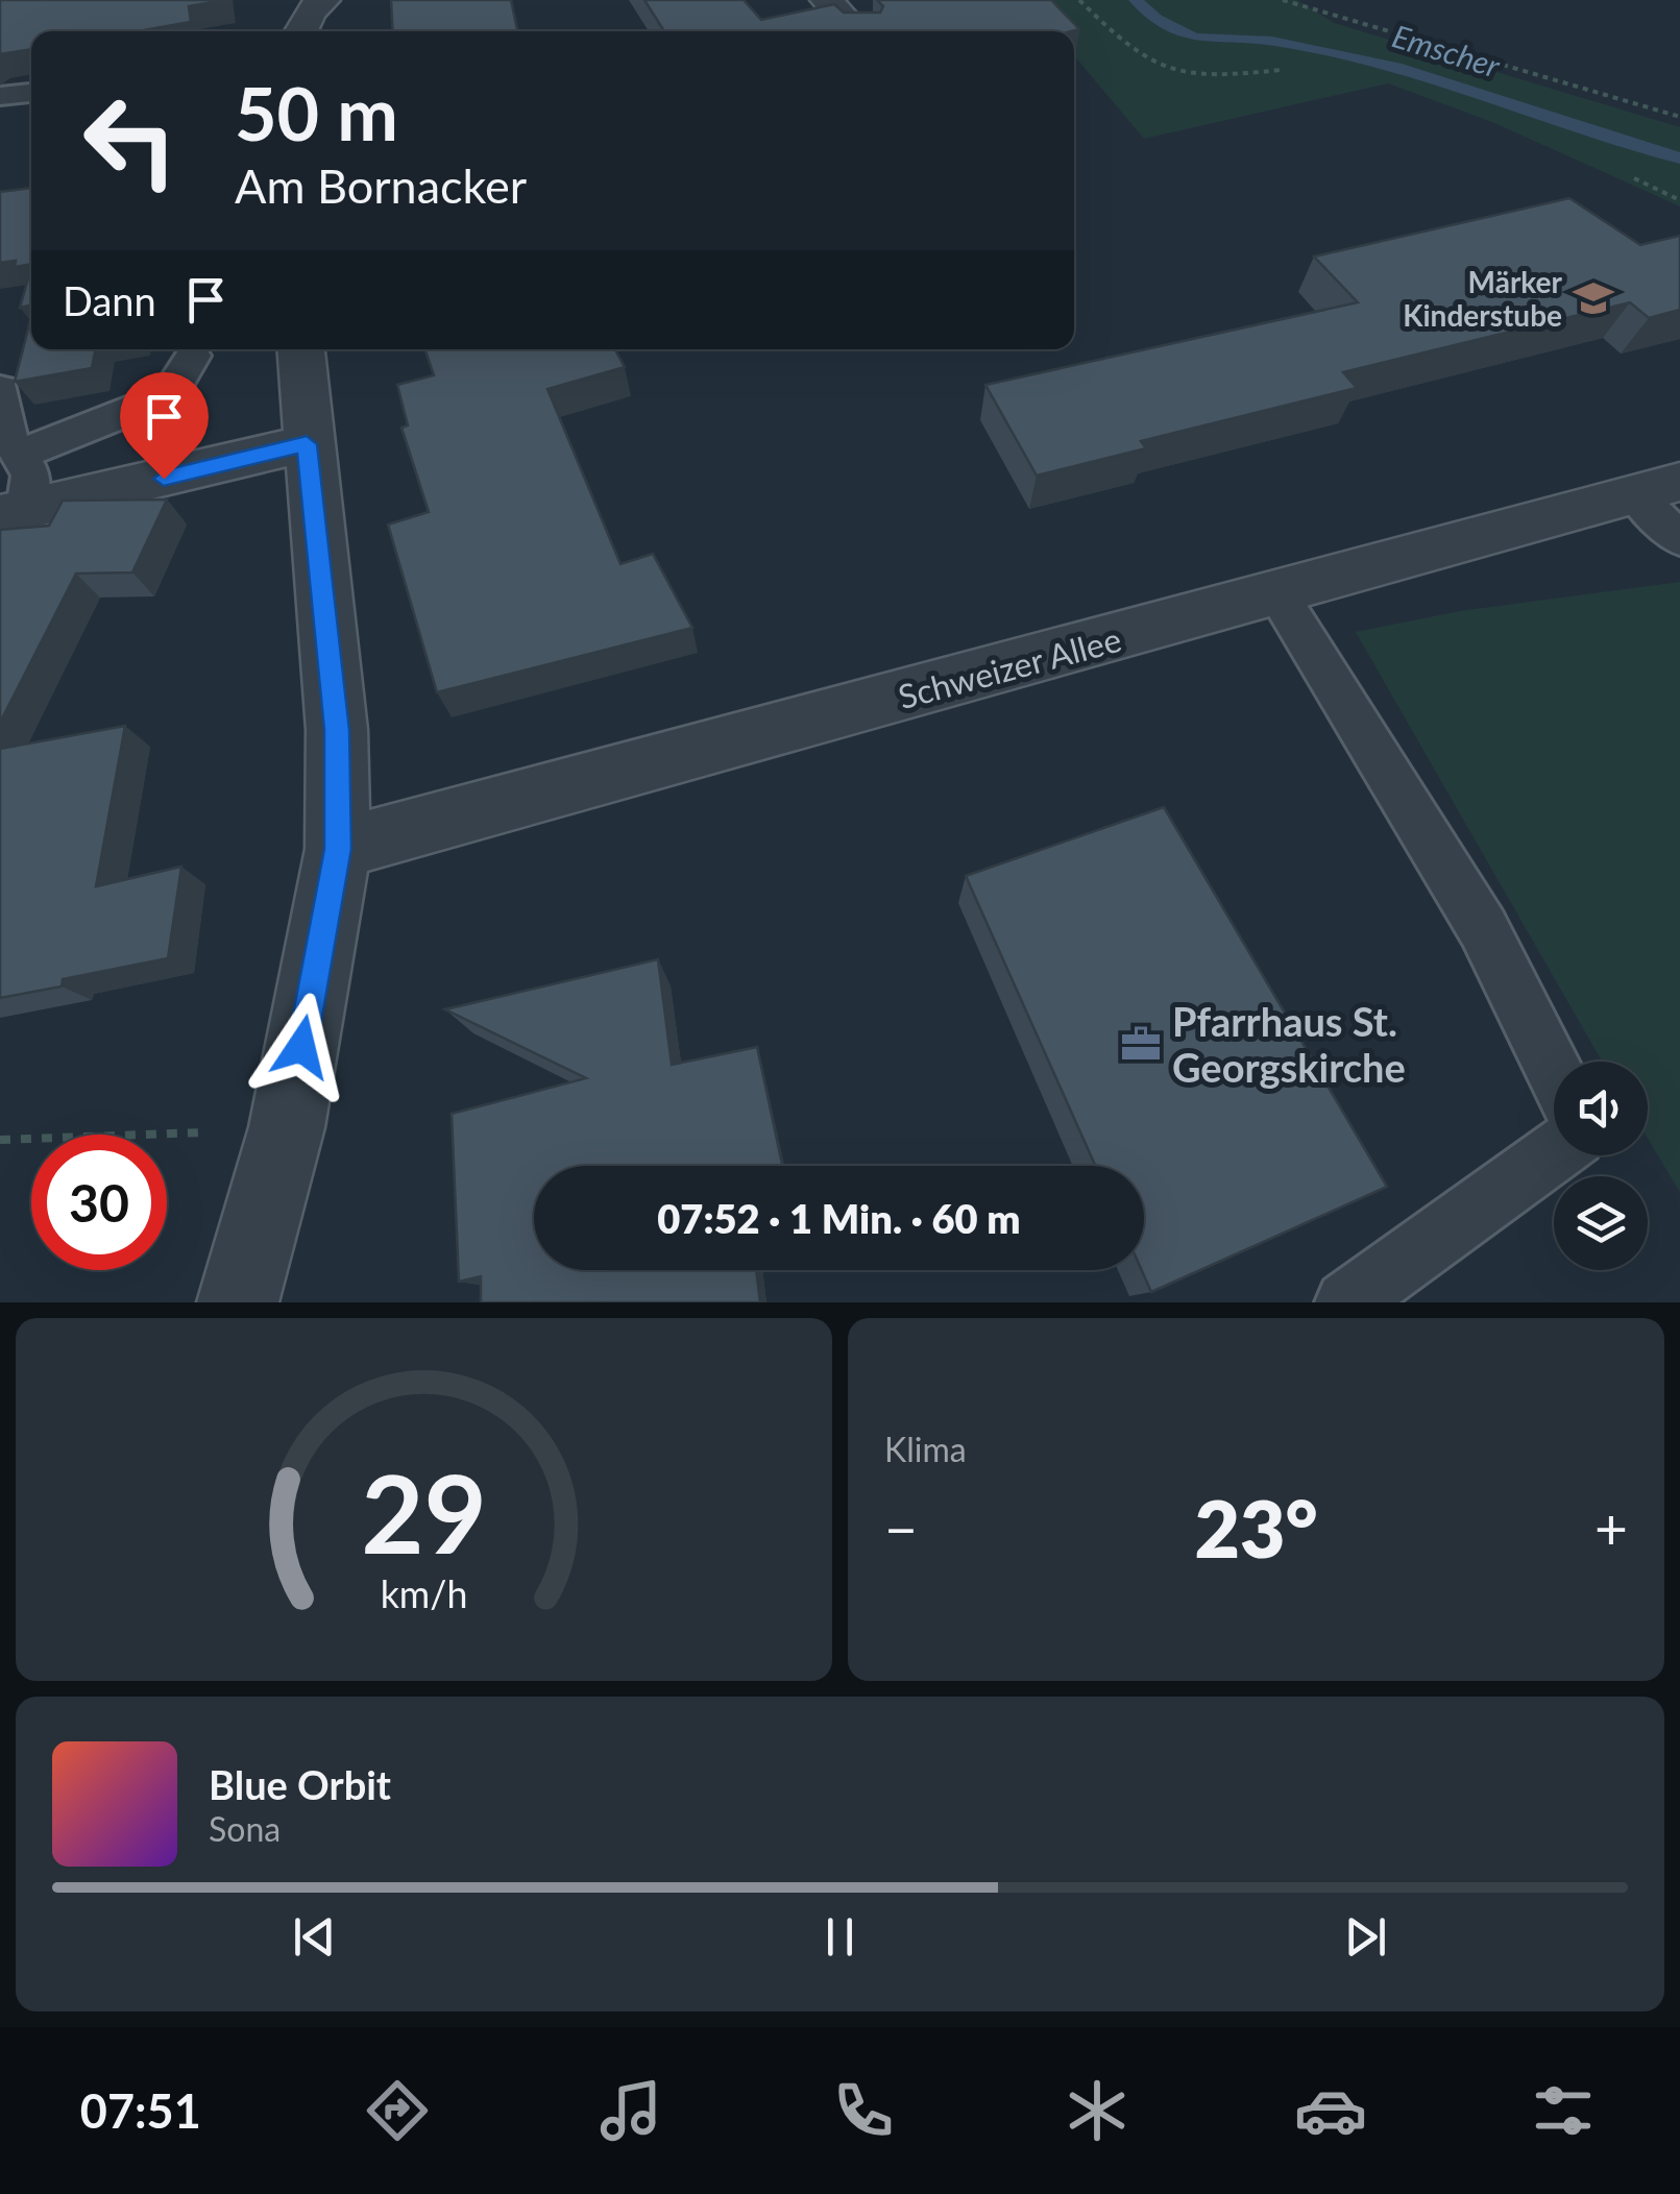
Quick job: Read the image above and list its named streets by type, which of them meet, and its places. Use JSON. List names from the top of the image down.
{
  "streets": {
    "street": ["Schweizer Allee"]
  },
  "water": ["Emscher"],
  "places": {
    "school or university": ["Märker Kinderstube"],
    "office": ["Pfarrhaus St. Georgskirche"]
  },
  "page": {
    "turn": ["50 m", "Am Bornacker"],
    "then": "Dann",
    "limit": "30",
    "trip": "07:52 · 1 Min. · 60 m",
    "tile": "Klima",
    "heat": ["−", "23°", "+"],
    "song": ["Blue Orbit", "Sona"],
    "tabs": "07:51",
    "gauge": ["29", "km/h"]
  }
}
